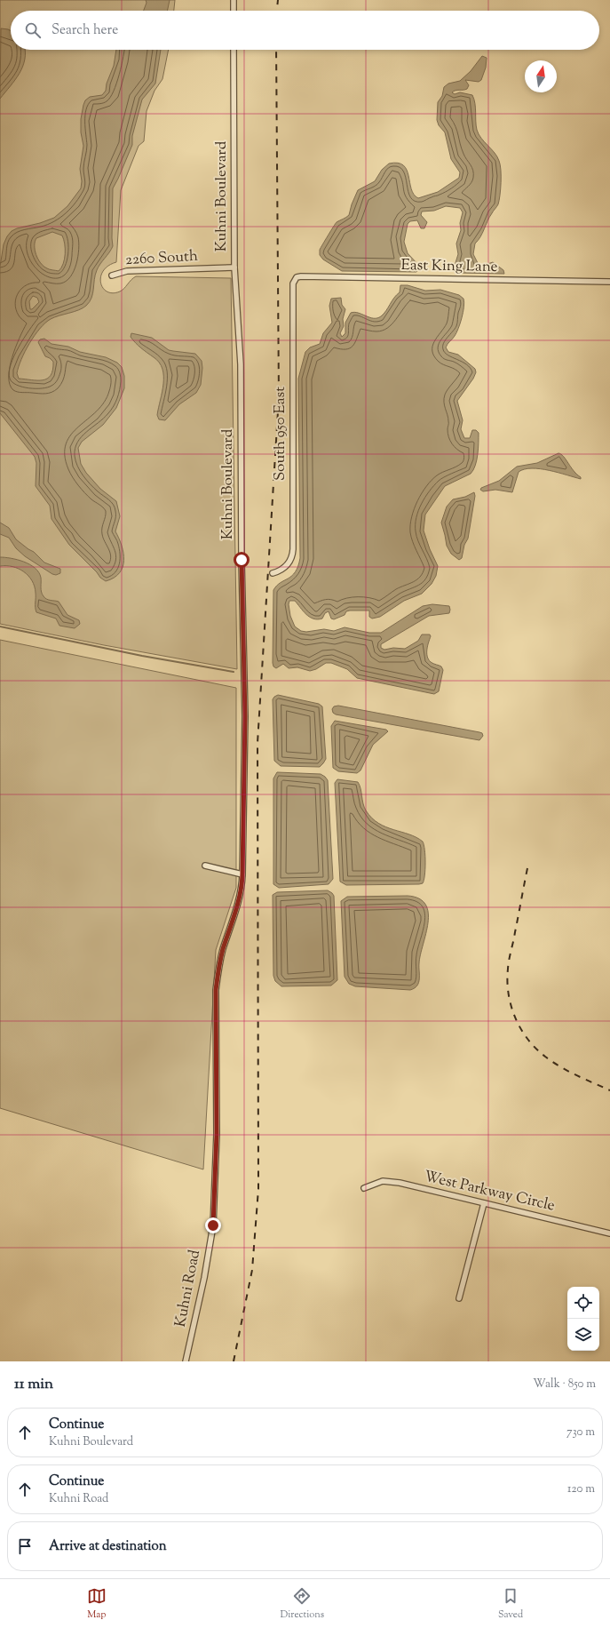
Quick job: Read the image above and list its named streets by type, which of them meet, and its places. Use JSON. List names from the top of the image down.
{
  "streets": {
    "street": [
      "Kuhni Boulevard",
      "2260 South",
      "East King Lane",
      "South 950 East",
      "West Parkway Circle",
      "Kuhni Road"
    ]
  },
  "crossings": [
    ["Kuhni Boulevard", "2260 South"],
    ["Kuhni Boulevard", "Kuhni Road"],
    ["East King Lane", "South 950 East"]
  ],
  "north": "top",
  "page": {
    "search": "Search here",
    "heading": ["11 min", "Walk · 850 m"],
    "list": [
      ["Continue", "Kuhni Boulevard", "730 m"],
      ["Continue", "Kuhni Road", "120 m"],
      "Arrive at destination"
    ],
    "nav": ["Map", "Directions", "Saved"]
  }
}
